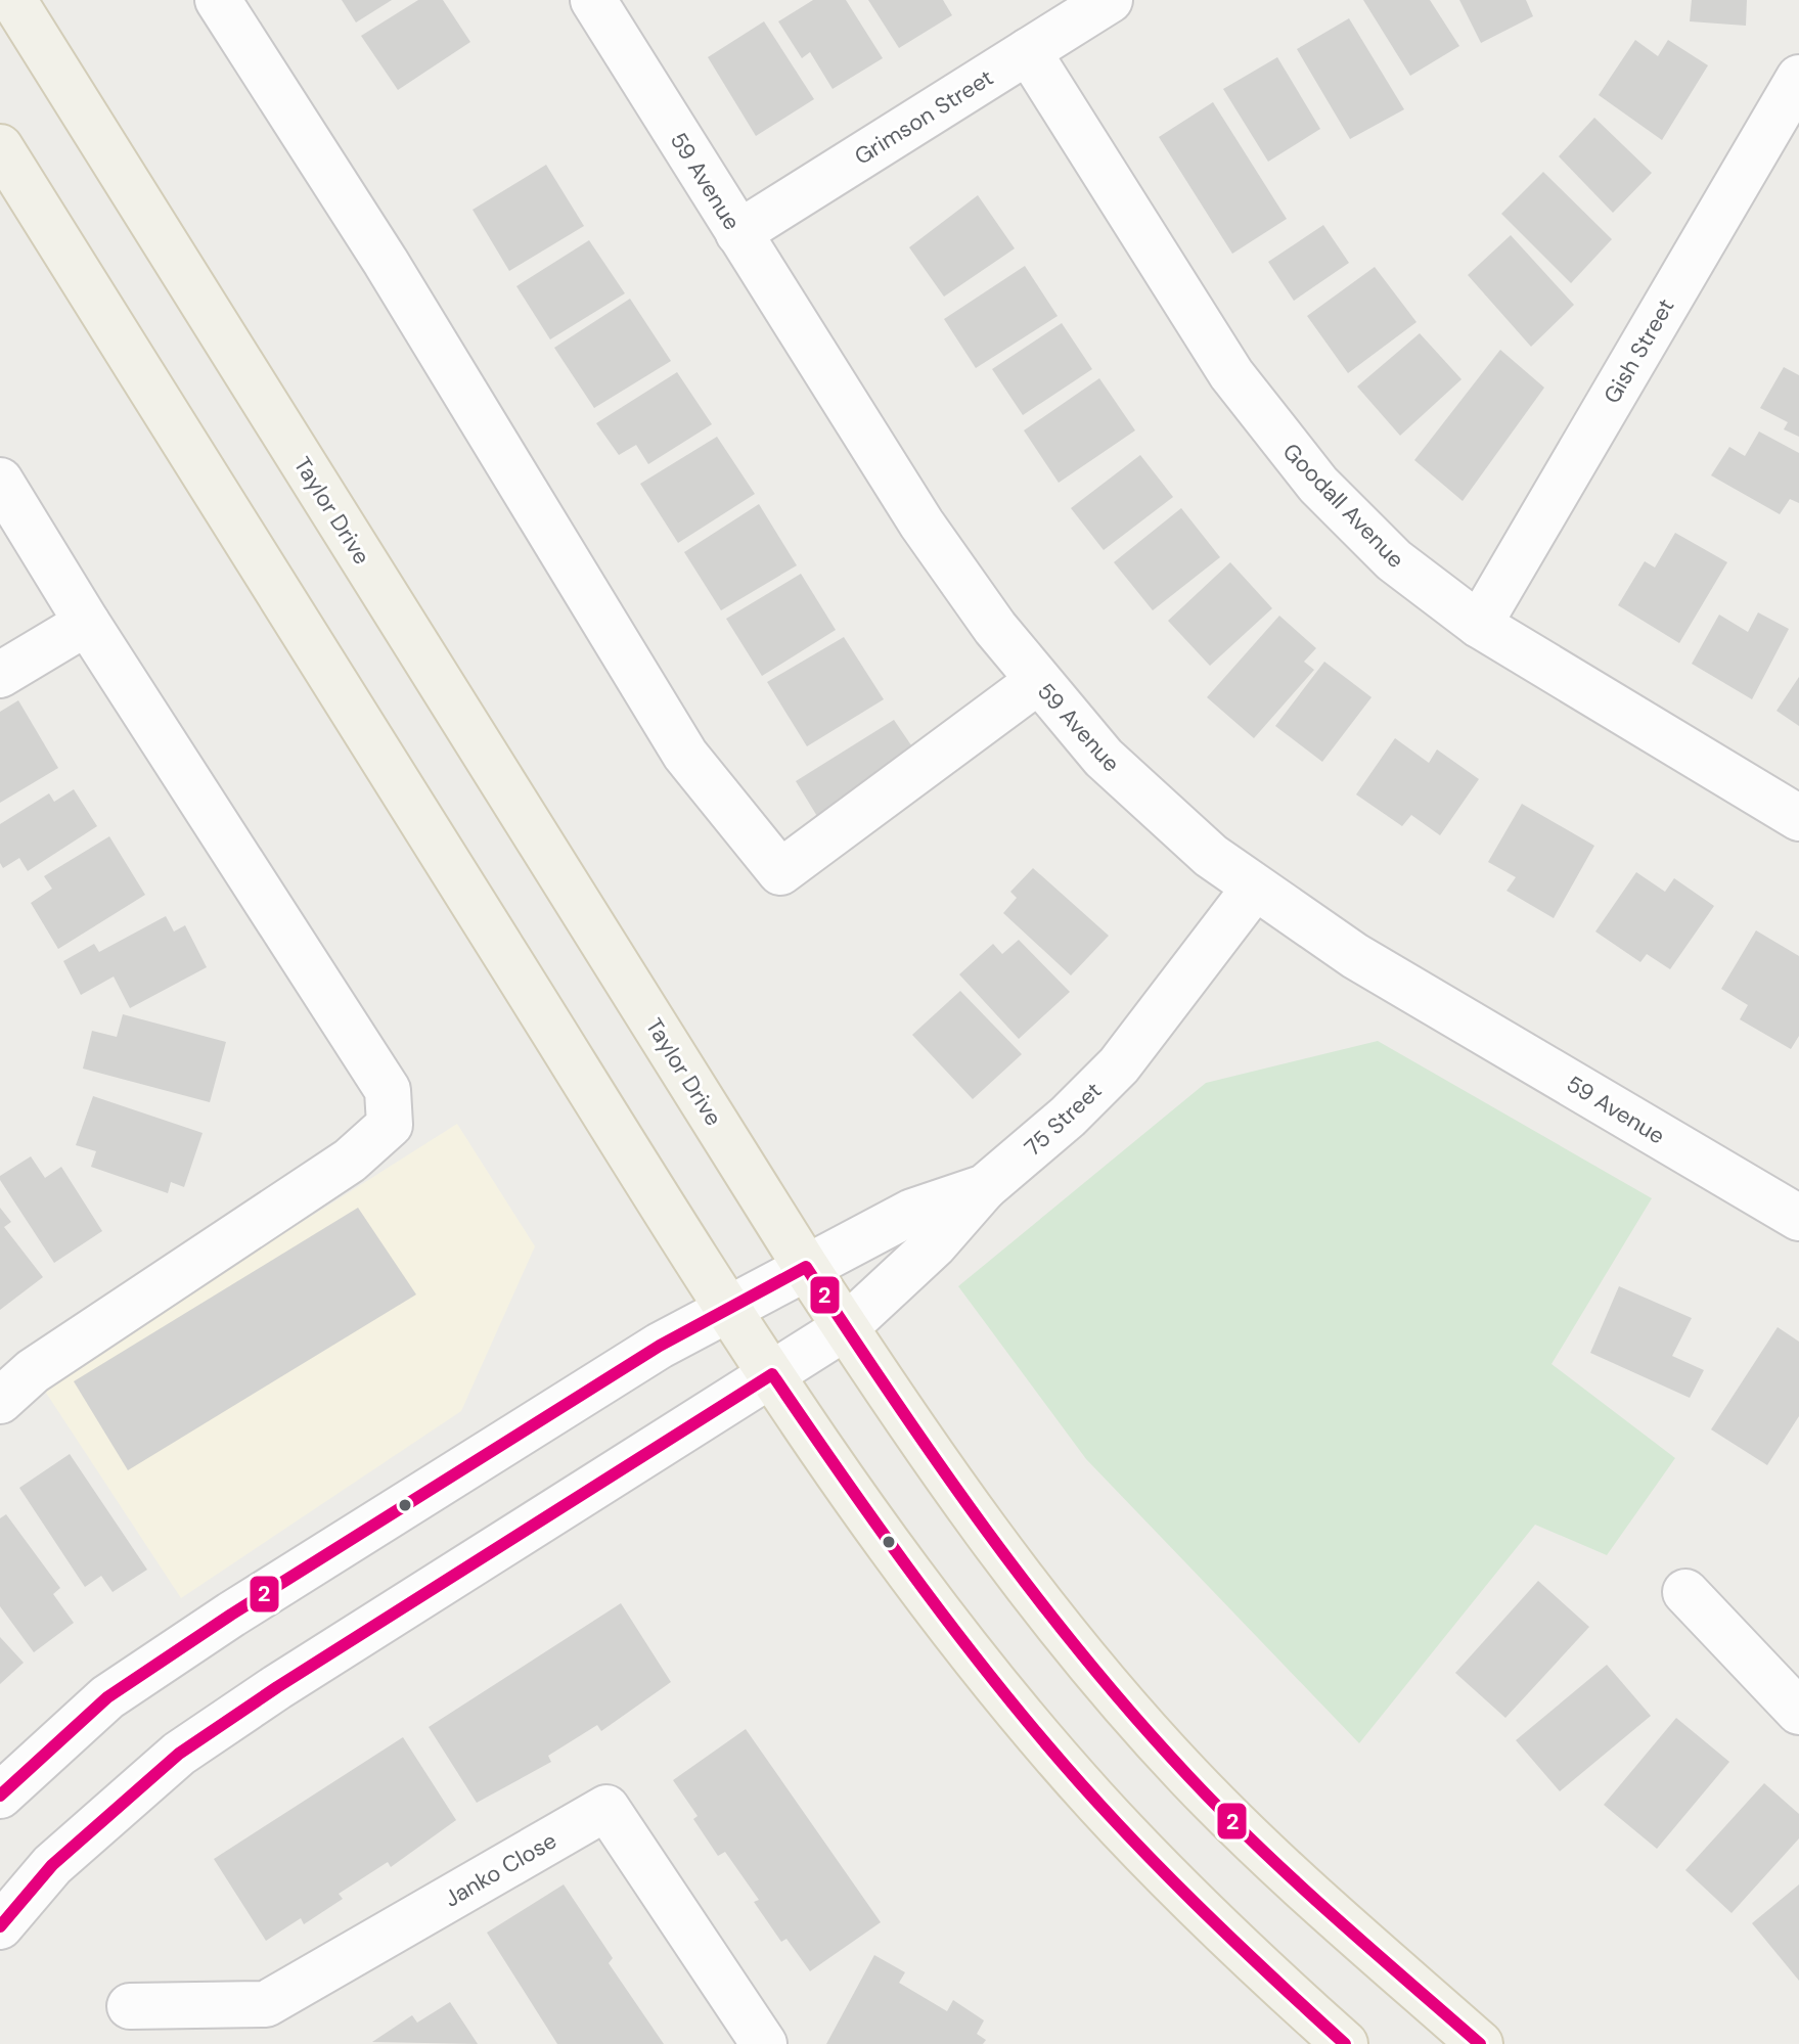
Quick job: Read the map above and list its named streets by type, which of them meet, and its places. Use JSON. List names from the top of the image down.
{
  "streets": {
    "main road": ["Taylor Drive"],
    "street": [
      "Grimson Street",
      "59 Avenue",
      "Gish Street",
      "Goodall Avenue",
      "75 Street",
      "Janko Close"
    ]
  },
  "crossings": [
    ["Grimson Street", "59 Avenue"],
    ["Grimson Street", "Goodall Avenue"],
    ["59 Avenue", "75 Street"],
    ["Gish Street", "Goodall Avenue"],
    ["Taylor Drive", "75 Street"]
  ],
  "lines": ["transit line 2"]
}
